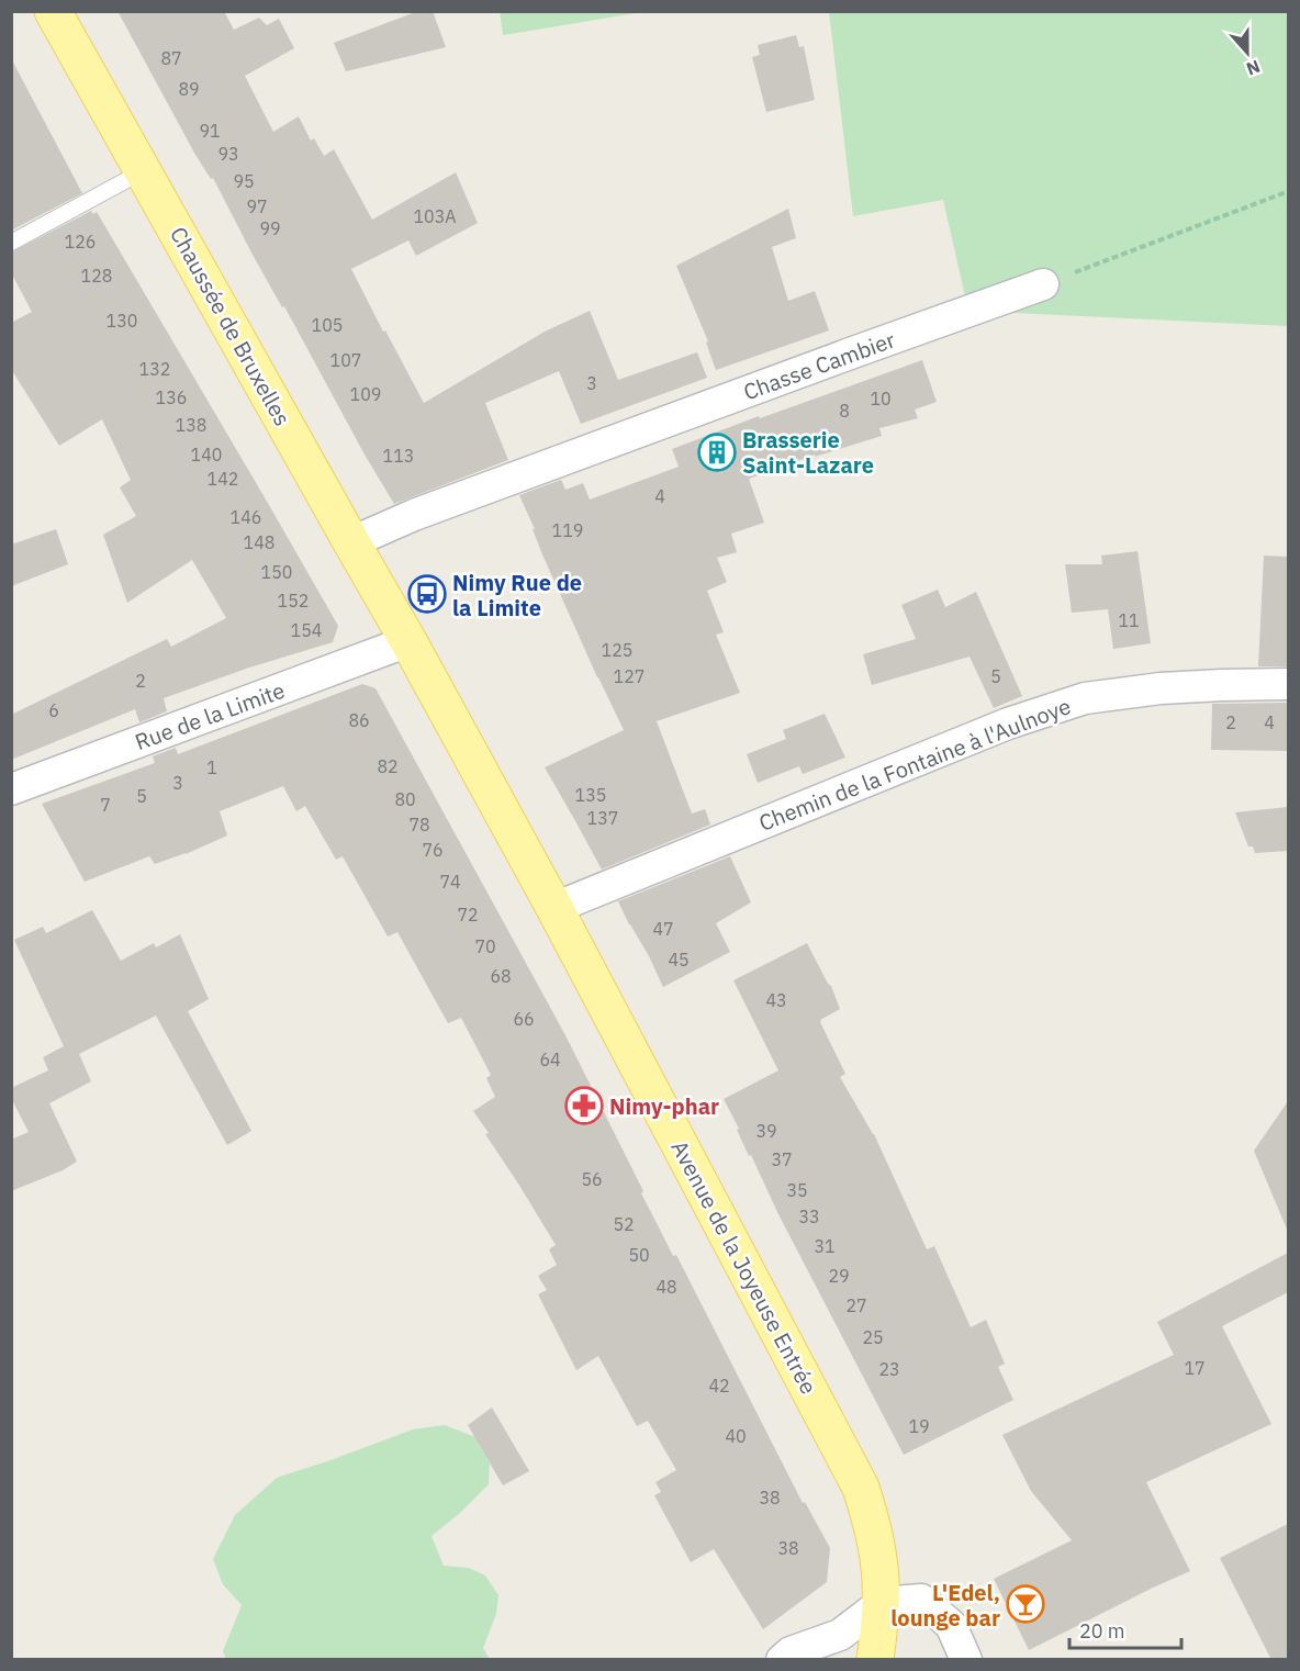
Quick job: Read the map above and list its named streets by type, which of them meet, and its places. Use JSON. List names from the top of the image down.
{
  "streets": {
    "main road": ["Chaussée de Bruxelles", "Avenue de la Joyeuse Entrée"],
    "street": ["Chasse Cambier", "Rue de la Limite", "Chemin de la Fontaine à l'Aulnoye"]
  },
  "crossings": [
    ["Chaussée de Bruxelles", "Chasse Cambier"],
    ["Chaussée de Bruxelles", "Rue de la Limite"],
    ["Chaussée de Bruxelles", "Avenue de la Joyeuse Entrée"],
    ["Rue de la Limite", "Avenue de la Joyeuse Entrée"],
    ["Chemin de la Fontaine à l'Aulnoye", "Avenue de la Joyeuse Entrée"]
  ],
  "places": {
    "building": ["Brasserie Saint-Lazare"],
    "bus stop": ["Nimy Rue de la Limite"],
    "pharmacy": ["Nimy-phar"],
    "bar": ["L'Edel, lounge bar"]
  },
  "house_numbers": [
    "87",
    "89",
    "91",
    "93",
    "95",
    "97",
    "103A",
    "99",
    "126",
    "128",
    "130",
    "105",
    "107",
    "132",
    "3",
    "109",
    "136",
    "10",
    "8",
    "138",
    "140",
    "113",
    "142",
    "4",
    "146",
    "119",
    "148",
    "150",
    "152",
    "11",
    "154",
    "125",
    "127",
    "5",
    "2",
    "6",
    "86",
    "2",
    "4",
    "82",
    "1",
    "3",
    "135",
    "5",
    "80",
    "7",
    "137",
    "78",
    "76",
    "74",
    "72",
    "47",
    "70",
    "45",
    "68",
    "43",
    "66",
    "64",
    "39",
    "37",
    "56",
    "35",
    "33",
    "52",
    "31",
    "50",
    "29",
    "48",
    "27",
    "25",
    "17",
    "23",
    "42",
    "19",
    "40",
    "38",
    "38"
  ],
  "scale_bar": "20 m",
  "north": "bottom"
}
